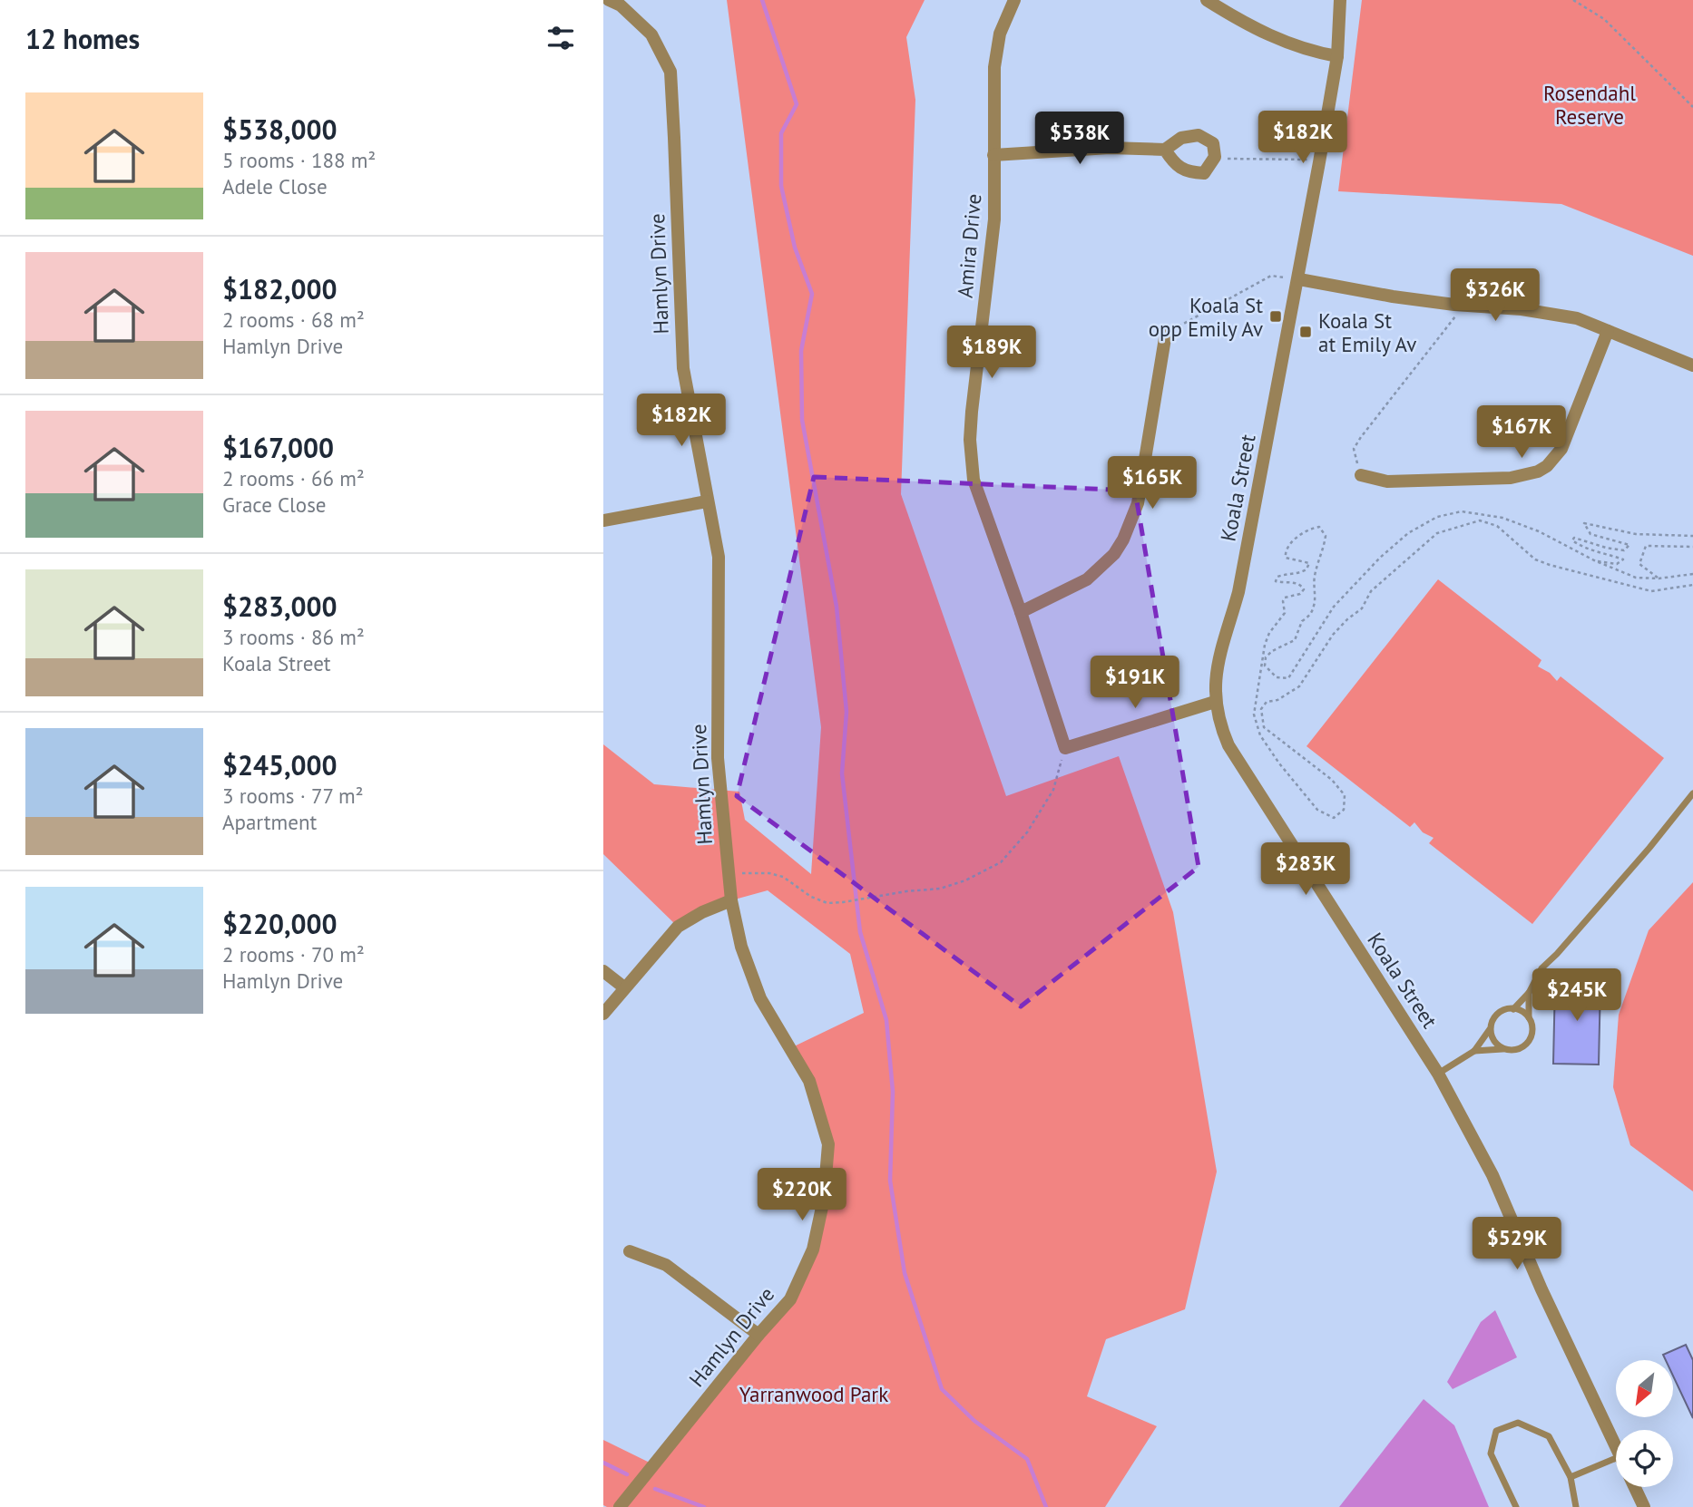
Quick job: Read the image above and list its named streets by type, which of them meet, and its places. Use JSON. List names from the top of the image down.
{
  "streets": {
    "street": ["Amira Drive", "Hamlyn Drive", "Koala Street"]
  },
  "parks": ["Rosendahl Reserve", "Yarranwood Park"],
  "places": {
    "transit": ["Koala St opp Emily Av", "Koala St at Emily Av"]
  },
  "north": "bottom left",
  "page": {
    "heading": "12 homes",
    "list": [
      {
        "name": "$538,000",
        "note": "5 rooms · 188 m² · Adele Close"
      },
      {
        "name": "$182,000",
        "note": "2 rooms · 68 m² · Hamlyn Drive"
      },
      {
        "name": "$167,000",
        "note": "2 rooms · 66 m² · Grace Close"
      },
      {
        "name": "$283,000",
        "note": "3 rooms · 86 m² · Koala Street"
      },
      {
        "name": "$245,000",
        "note": "3 rooms · 77 m² · Apartment"
      },
      {
        "name": "$220,000",
        "note": "2 rooms · 70 m² · Hamlyn Drive"
      }
    ],
    "price": [
      "$182K",
      "$538K",
      "$326K",
      "$189K",
      "$182K",
      "$167K",
      "$165K",
      "$191K",
      "$283K",
      "$245K",
      "$220K",
      "$529K"
    ]
  }
}
